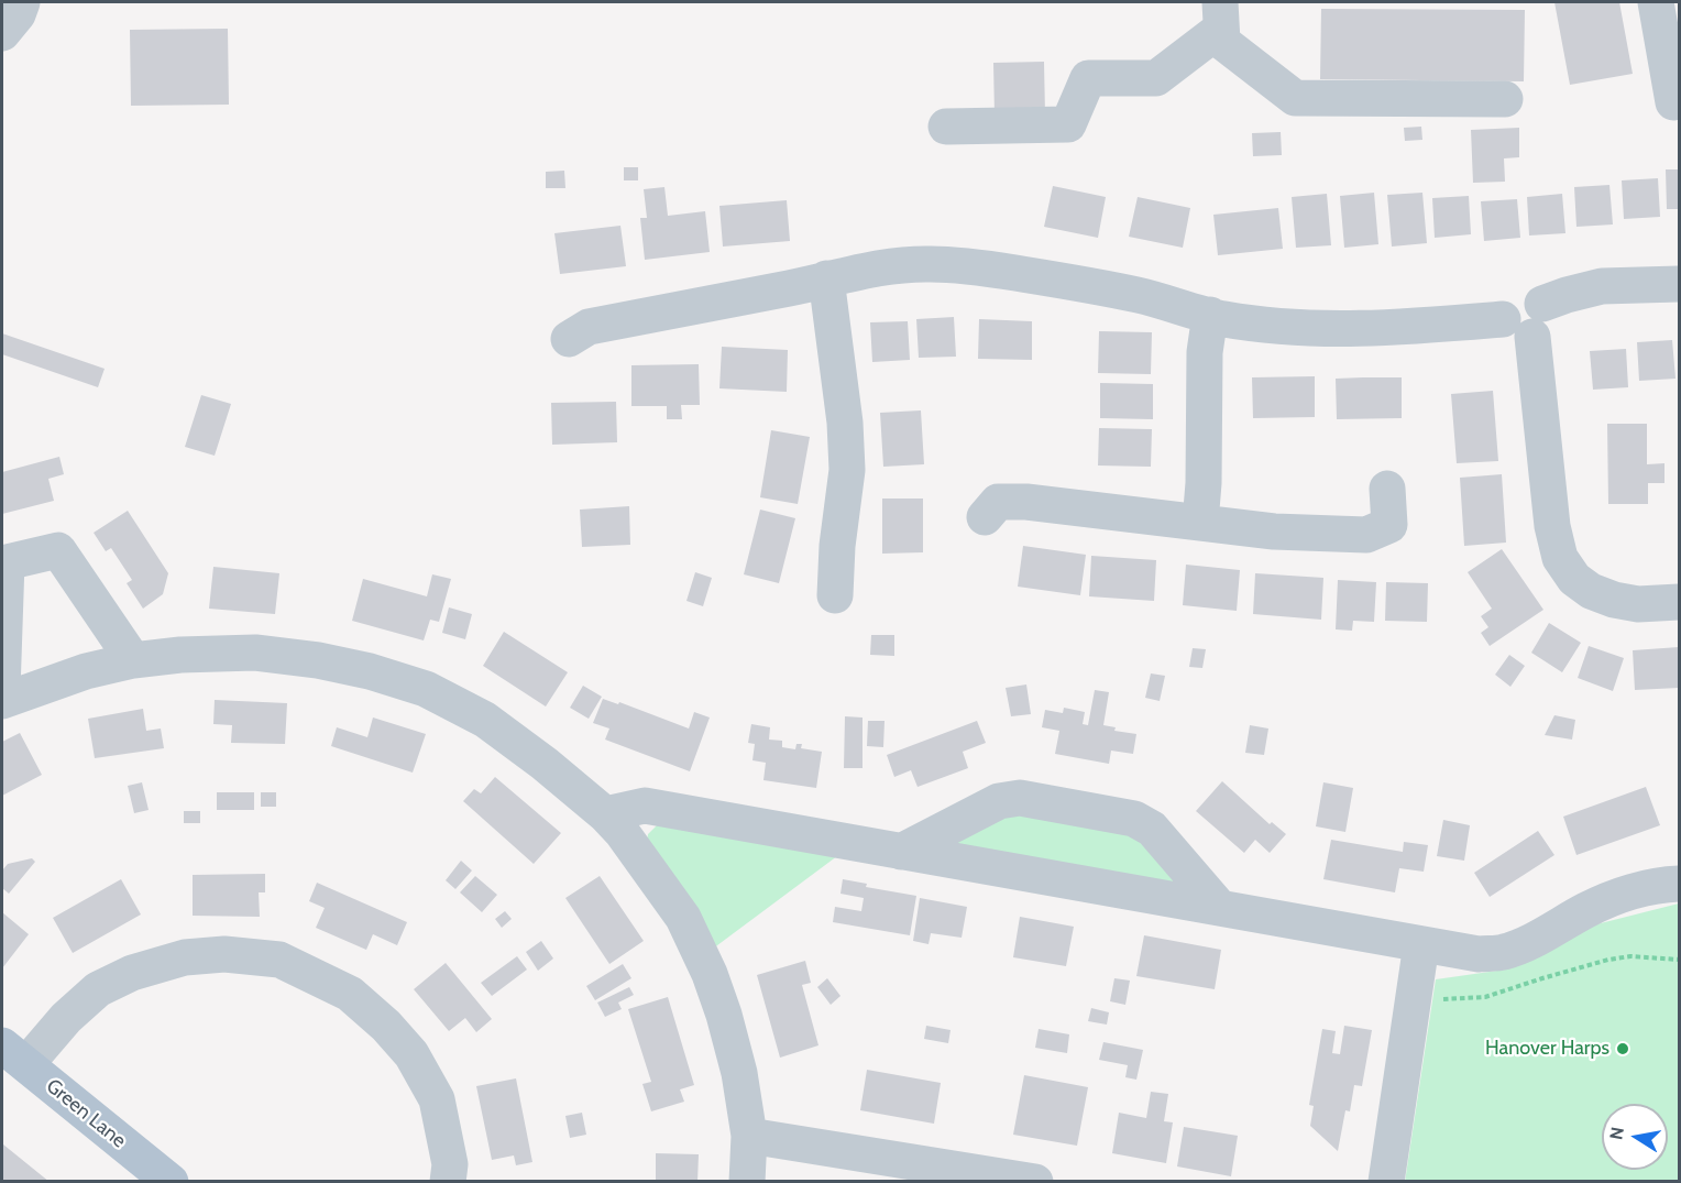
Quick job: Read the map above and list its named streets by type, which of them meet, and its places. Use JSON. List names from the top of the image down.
{
  "streets": {
    "main road": ["Green Lane"]
  },
  "places": ["Hanover Harps"],
  "north": "left"
}
